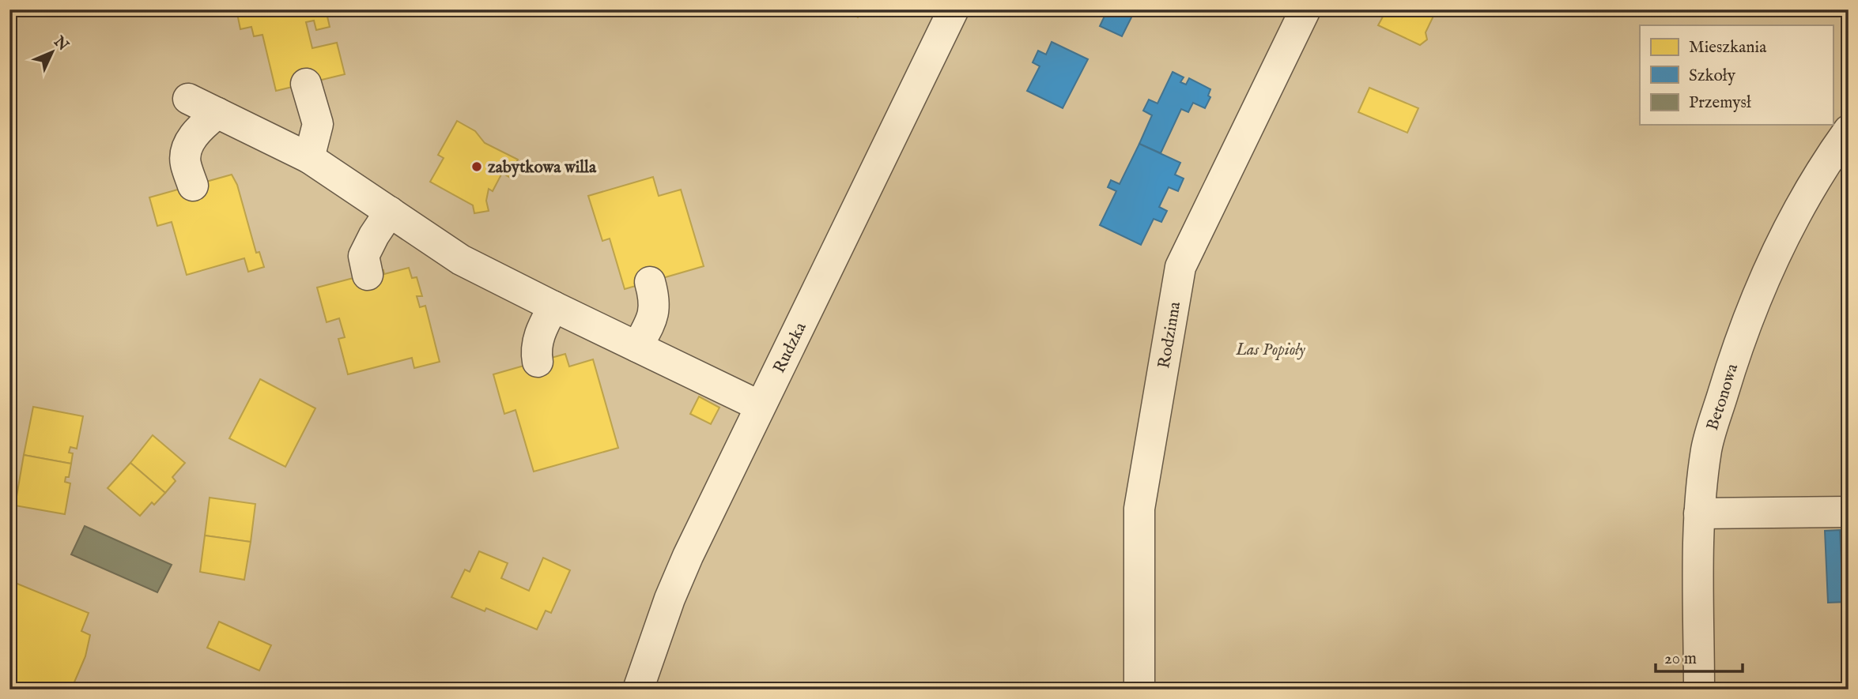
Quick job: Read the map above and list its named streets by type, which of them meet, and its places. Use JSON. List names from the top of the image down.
{
  "streets": {
    "street": ["Rodzinna", "Rudzka", "Betonowa"]
  },
  "parks": ["Las Popioły"],
  "places": ["zabytkowa willa"],
  "legend": ["Mieszkania", "Szkoły", "Przemysł"],
  "scale_bar": "20 m",
  "north": "top right"
}
